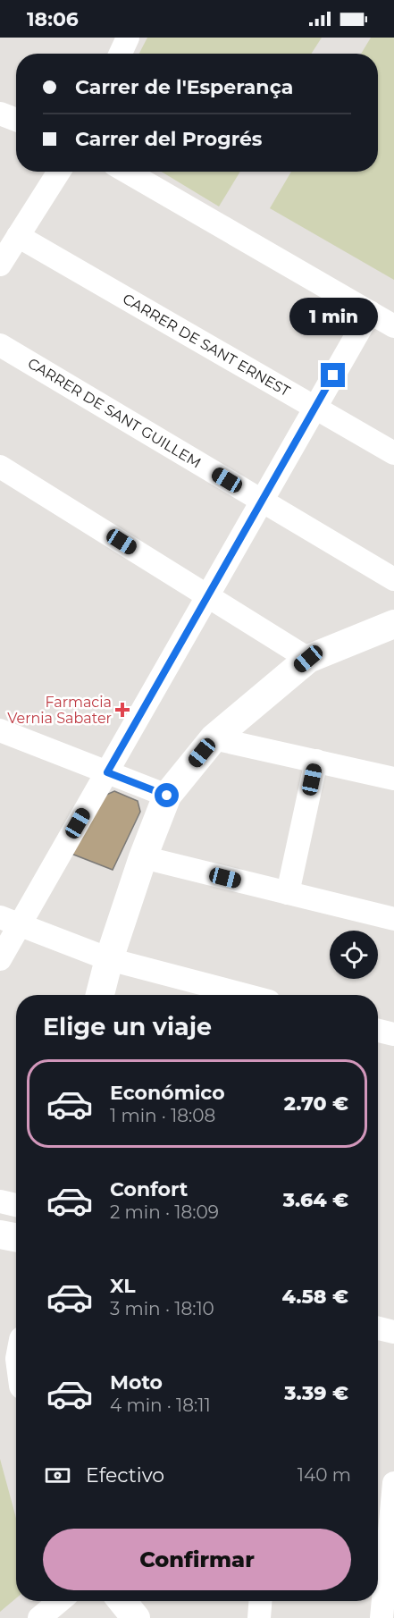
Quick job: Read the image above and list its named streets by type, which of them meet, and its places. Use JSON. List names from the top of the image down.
{
  "streets": {
    "street": ["CARRER DE SANT ERNEST", "CARRER DE SANT GUILLEM"]
  },
  "places": {
    "health": ["Farmacia Vernia Sabater"]
  },
  "page": {
    "status": "18:06",
    "banner": ["Carrer de l'Esperança", "Carrer del Progrés"],
    "bubble": "1 min",
    "heading": "Elige un viaje",
    "list": [
      {
        "name": "Económico",
        "note": "1 min · 18:08",
        "value": "2.70 €"
      },
      {
        "name": "Confort",
        "note": "2 min · 18:09",
        "value": "3.64 €"
      },
      {
        "name": "XL",
        "note": "3 min · 18:10",
        "value": "4.58 €"
      },
      {
        "name": "Moto",
        "note": "4 min · 18:11",
        "value": "3.39 €"
      }
    ],
    "pay": ["Efectivo", "140 m"],
    "buttons": "Confirmar"
  }
}
